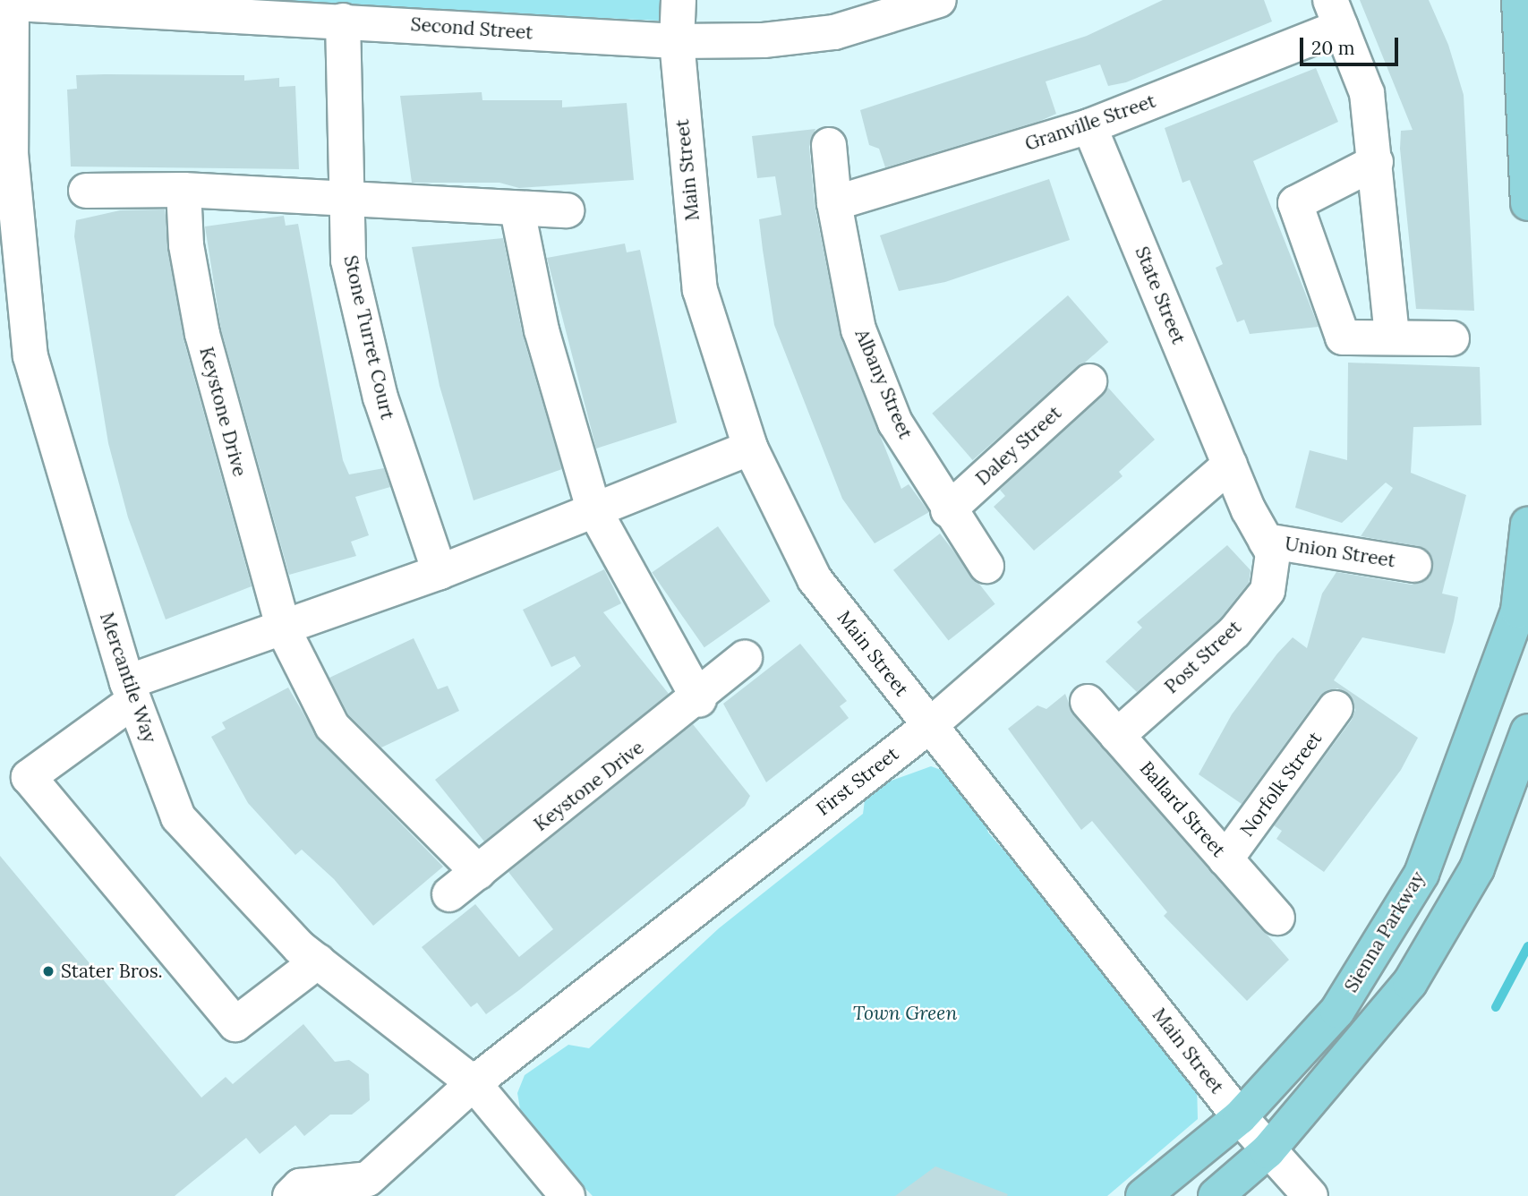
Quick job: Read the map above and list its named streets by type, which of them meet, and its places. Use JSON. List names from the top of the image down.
{
  "streets": {
    "main road": ["Sienna Parkway"],
    "street": [
      "Second Street",
      "Granville Street",
      "Main Street",
      "State Street",
      "Stone Turret Court",
      "Albany Street",
      "Keystone Drive",
      "Daley Street",
      "Union Street",
      "Post Street",
      "Mercantile Way",
      "First Street",
      "Norfolk Street",
      "Ballard Street"
    ]
  },
  "crossings": [
    ["Second Street", "Main Street"],
    ["Second Street", "Stone Turret Court"],
    ["Second Street", "Mercantile Way"],
    ["Granville Street", "State Street"],
    ["Granville Street", "Albany Street"],
    ["Main Street", "First Street"],
    ["Main Street", "Sienna Parkway"],
    ["State Street", "Post Street"],
    ["State Street", "First Street"],
    ["Albany Street", "Daley Street"],
    ["Union Street", "Post Street"],
    ["Post Street", "First Street"],
    ["Post Street", "Ballard Street"],
    ["Mercantile Way", "First Street"],
    ["Norfolk Street", "Ballard Street"]
  ],
  "parks": ["Town Green"],
  "places": ["Stater Bros."],
  "scale_bar": "20 m"
}
